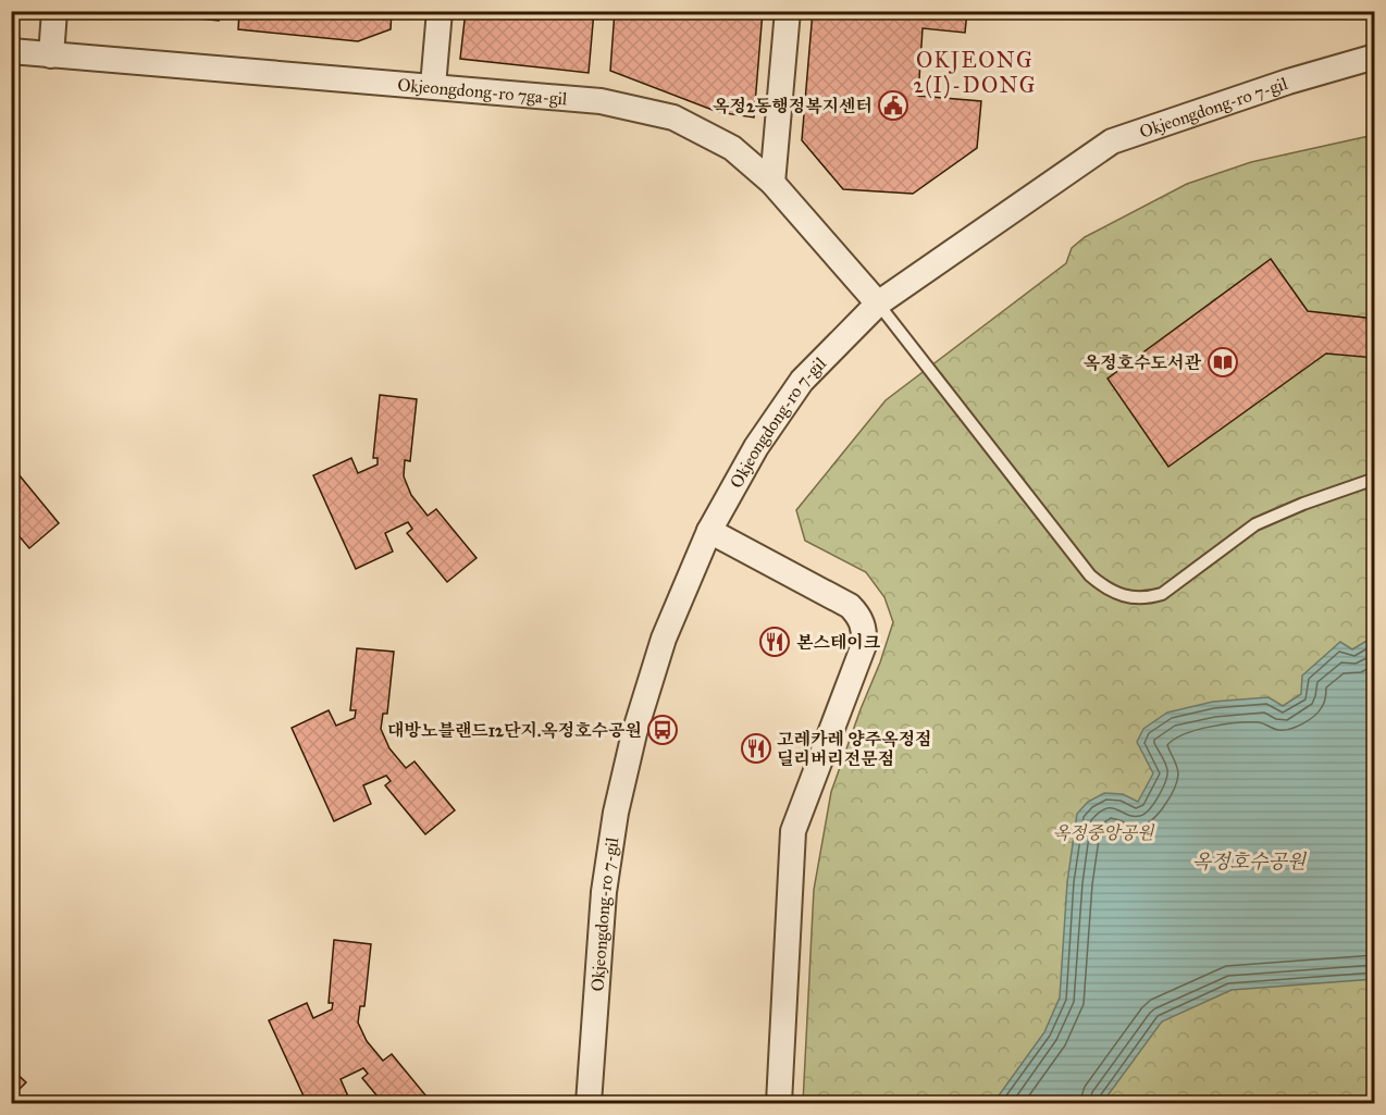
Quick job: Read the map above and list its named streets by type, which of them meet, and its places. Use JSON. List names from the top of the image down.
{
  "streets": {
    "street": ["Okjeongdong-ro 7ga-gil", "Okjeongdong-ro 7-gil"]
  },
  "crossings": [
    ["Okjeongdong-ro 7ga-gil", "Okjeongdong-ro 7-gil"]
  ],
  "districts": ["OKJEONG 2(I)-DONG"],
  "water": ["옥정호수공원"],
  "parks": ["옥정중앙공원"],
  "places": {
    "public building": ["옥정2동행정복지센터"],
    "library": ["옥정호수도서관"],
    "restaurant": ["본스테이크", "고레카레 양주옥정점 딜리버리전문점"],
    "bus stop": ["대방노블랜드12단지.옥정호수공원"]
  }
}
